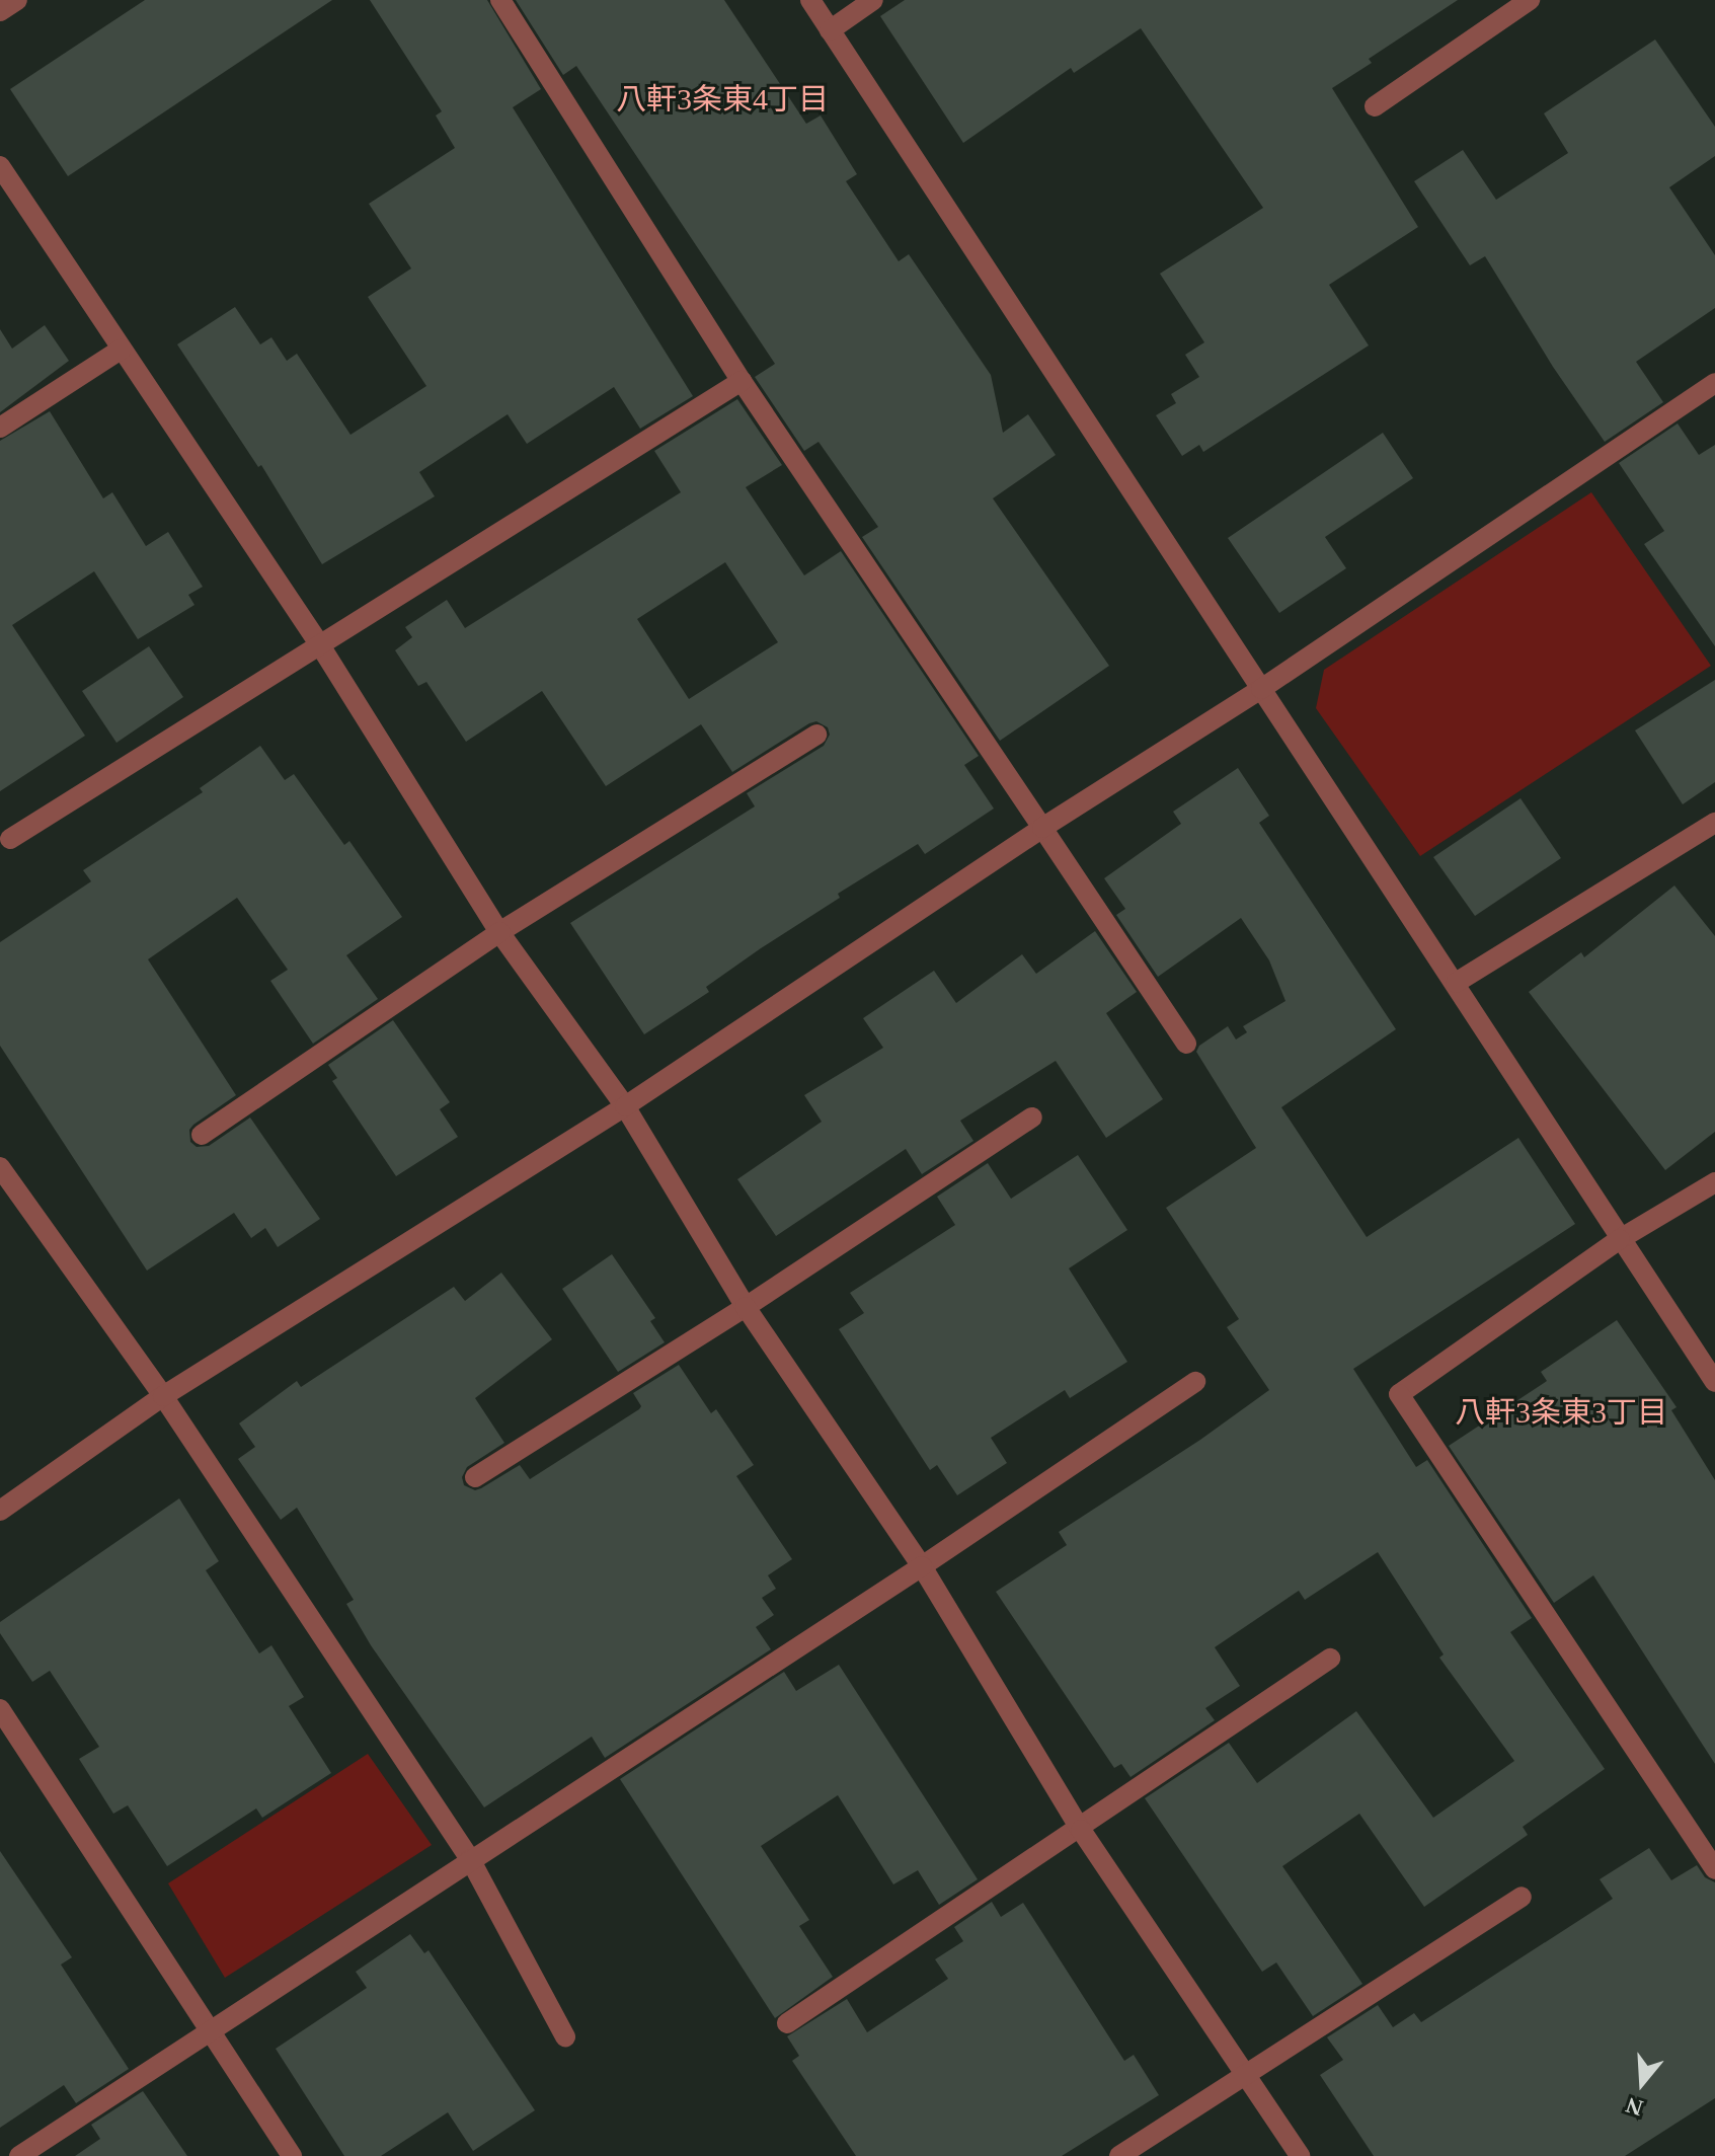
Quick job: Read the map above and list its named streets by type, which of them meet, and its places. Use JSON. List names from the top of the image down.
{
  "districts": ["八軒3条東4丁目", "八軒3条東3丁目"],
  "north": "bottom"
}
